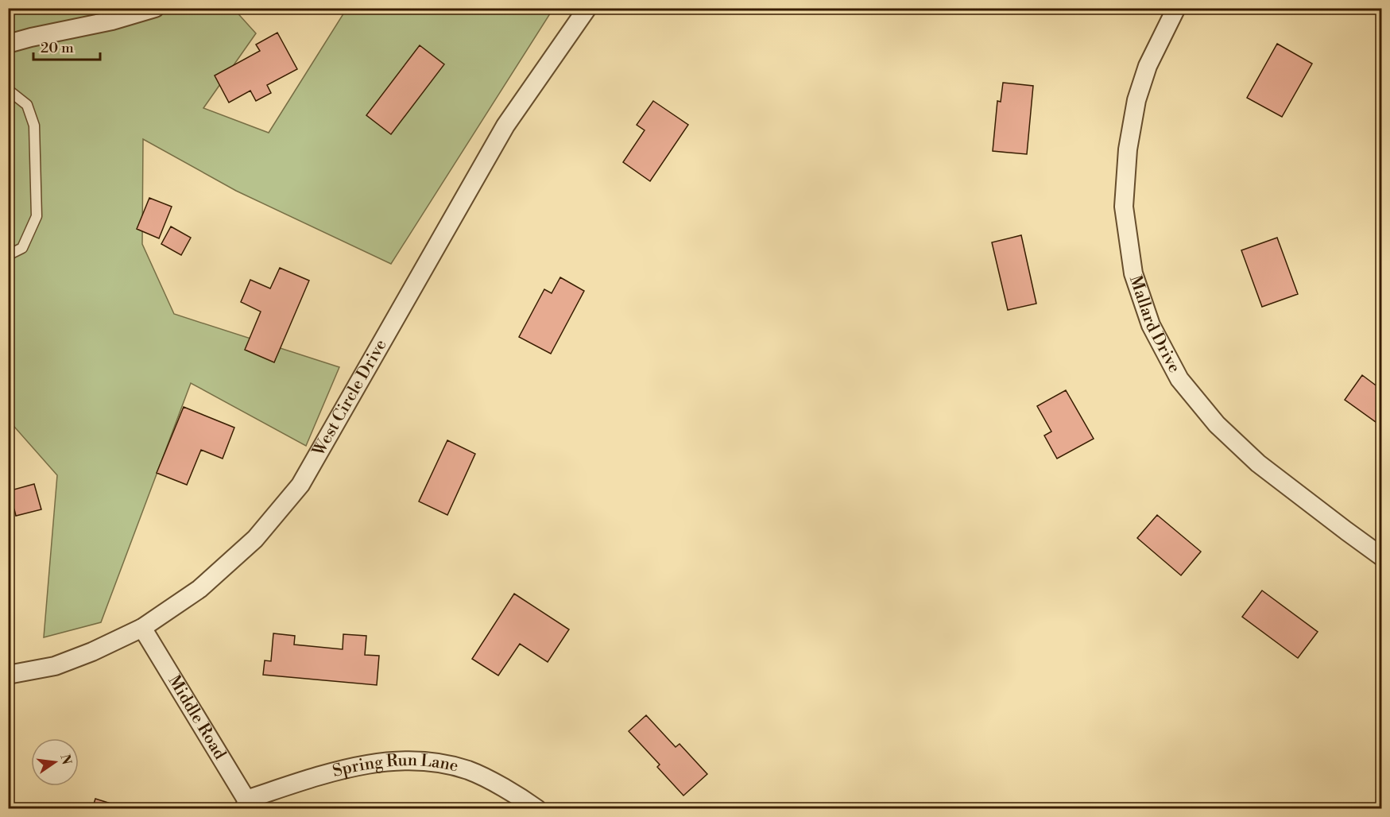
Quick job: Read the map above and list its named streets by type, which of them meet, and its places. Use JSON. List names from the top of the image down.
{
  "streets": {
    "street": [
      "Mallard Drive",
      "West Circle Drive",
      "Middle Road",
      "Spring Run Lane"
    ]
  },
  "crossings": [
    ["West Circle Drive", "Middle Road"],
    ["Middle Road", "Spring Run Lane"]
  ],
  "scale_bar": "20 m",
  "north": "right"
}
